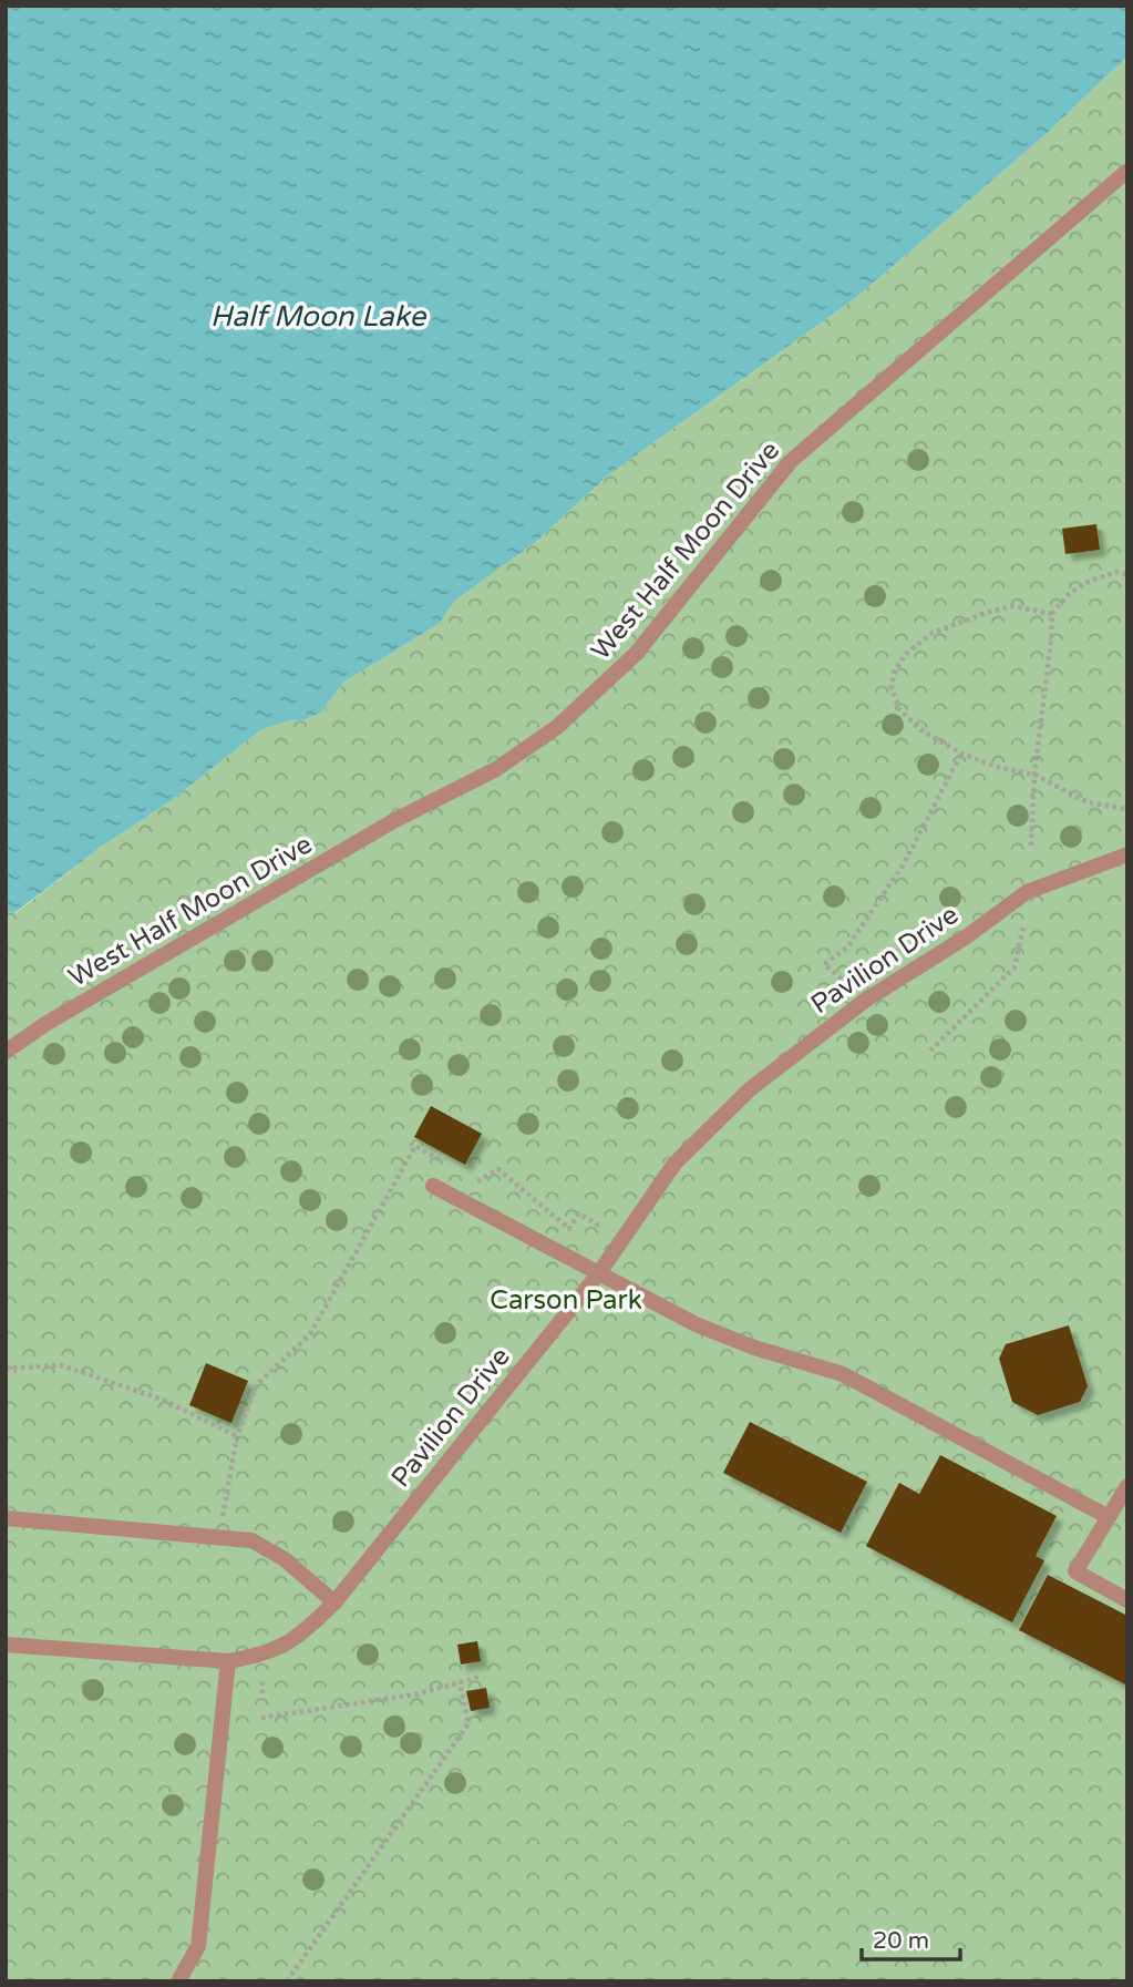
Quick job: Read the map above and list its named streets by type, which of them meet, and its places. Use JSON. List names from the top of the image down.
{
  "streets": {
    "street": ["West Half Moon Drive", "Pavilion Drive"]
  },
  "water": ["Half Moon Lake"],
  "parks": ["Carson Park"],
  "scale_bar": "20 m"
}
